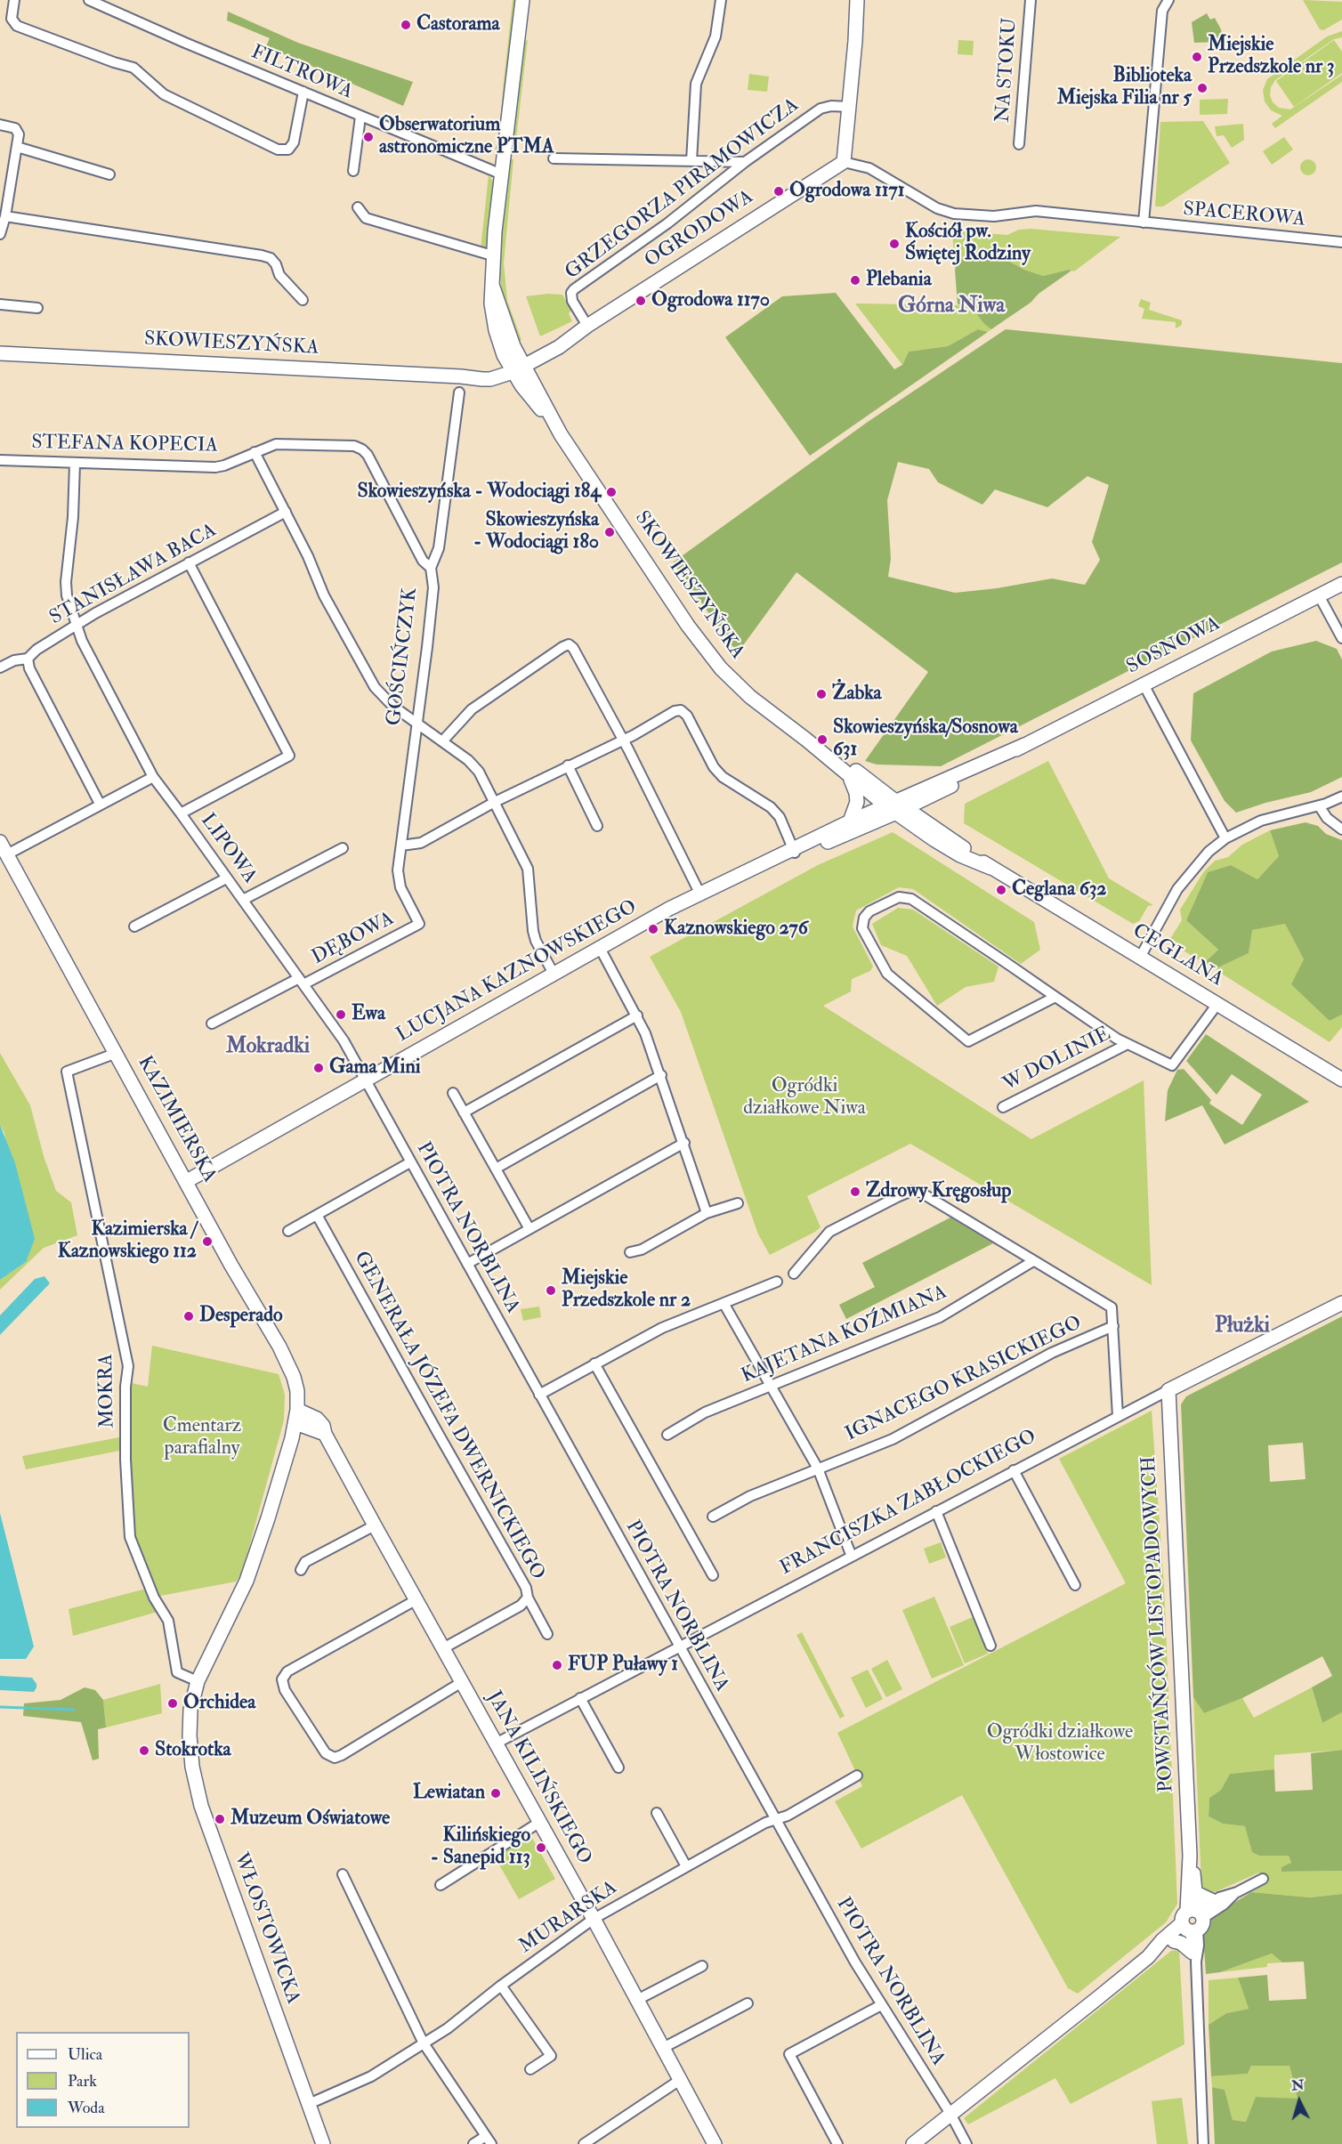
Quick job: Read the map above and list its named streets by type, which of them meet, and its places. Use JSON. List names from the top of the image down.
{
  "streets": {
    "street": [
      "NA STOKU",
      "FILTROWA",
      "GRZEGORZA PIRAMOWICZA",
      "SPACEROWA",
      "OGRODOWA",
      "SKOWIESZYŃSKA",
      "STEFANA KOPECIA",
      "STANISŁAWA BACA",
      "SOSNOWA",
      "GOŚCIŃCZYK",
      "LIPOWA",
      "DĘBOWA",
      "CEGLANA",
      "LUCJANA KAZNOWSKIEGO",
      "W DOLINIE",
      "KAZIMIERSKA",
      "PIOTRA NORBLINA",
      "KAJETANA KOŹMIANA",
      "IGNACEGO KRASICKIEGO",
      "MOKRA",
      "GENERAŁA JÓZEFA DWERNICKIEGO",
      "FRANCISZKA ZABŁOCKIEGO",
      "POWSTAŃCÓW LISTOPADOWYCH",
      "JANA KILIŃSKIEGO",
      "MURARSKA",
      "WŁOSTOWICKA"
    ]
  },
  "crossings": [
    ["GRZEGORZA PIRAMOWICZA", "OGRODOWA"],
    ["SPACEROWA", "OGRODOWA"],
    ["OGRODOWA", "SKOWIESZYŃSKA"],
    ["SKOWIESZYŃSKA", "SOSNOWA"],
    ["SKOWIESZYŃSKA", "CEGLANA"],
    ["SKOWIESZYŃSKA", "LUCJANA KAZNOWSKIEGO"],
    ["STEFANA KOPECIA", "GOŚCIŃCZYK"],
    ["STEFANA KOPECIA", "LIPOWA"],
    ["STANISŁAWA BACA", "LIPOWA"],
    ["SOSNOWA", "CEGLANA"],
    ["SOSNOWA", "LUCJANA KAZNOWSKIEGO"],
    ["GOŚCIŃCZYK", "DĘBOWA"],
    ["LIPOWA", "DĘBOWA"],
    ["LIPOWA", "LUCJANA KAZNOWSKIEGO"],
    ["LIPOWA", "PIOTRA NORBLINA"],
    ["CEGLANA", "LUCJANA KAZNOWSKIEGO"],
    ["LUCJANA KAZNOWSKIEGO", "KAZIMIERSKA"],
    ["LUCJANA KAZNOWSKIEGO", "PIOTRA NORBLINA"],
    ["KAZIMIERSKA", "MOKRA"],
    ["KAZIMIERSKA", "JANA KILIŃSKIEGO"],
    ["KAZIMIERSKA", "WŁOSTOWICKA"],
    ["PIOTRA NORBLINA", "FRANCISZKA ZABŁOCKIEGO"],
    ["PIOTRA NORBLINA", "MURARSKA"],
    ["MOKRA", "WŁOSTOWICKA"],
    ["FRANCISZKA ZABŁOCKIEGO", "POWSTAŃCÓW LISTOPADOWYCH"],
    ["FRANCISZKA ZABŁOCKIEGO", "JANA KILIŃSKIEGO"],
    ["JANA KILIŃSKIEGO", "MURARSKA"],
    ["JANA KILIŃSKIEGO", "WŁOSTOWICKA"],
    ["MURARSKA", "WŁOSTOWICKA"]
  ],
  "districts": ["Górna Niwa", "Mokradki", "Płużki"],
  "parks": ["Ogródki działkowe Niwa", "Cmentarz parafialny", "Ogródki działkowe Włostowice"],
  "places": [
    "Castorama",
    "Miejskie Przedszkole nr 3",
    "Biblioteka Miejska Filia nr 5",
    "Obserwatorium astronomiczne PTMA",
    "Ogrodowa 1171",
    "Kościół pw. Świętej Rodziny",
    "Plebania",
    "Ogrodowa 1170",
    "Skowieszyńska - Wodociągi 184",
    "Skowieszyńska - Wodociągi 180",
    "Żabka",
    "Skowieszyńska/Sosnowa 631",
    "Ceglana 632",
    "Kaznowskiego 276",
    "Ewa",
    "Gama Mini",
    "Zdrowy Kręgosłup",
    "Kazimierska / Kaznowskiego 112",
    "Miejskie Przedszkole nr 2",
    "Desperado",
    "FUP Puławy 1",
    "Orchidea",
    "Stokrotka",
    "Lewiatan",
    "Muzeum Oświatowe",
    "Kilińskiego - Sanepid 113"
  ],
  "legend": ["Ulica", "Park", "Woda"],
  "north": "top"
}
